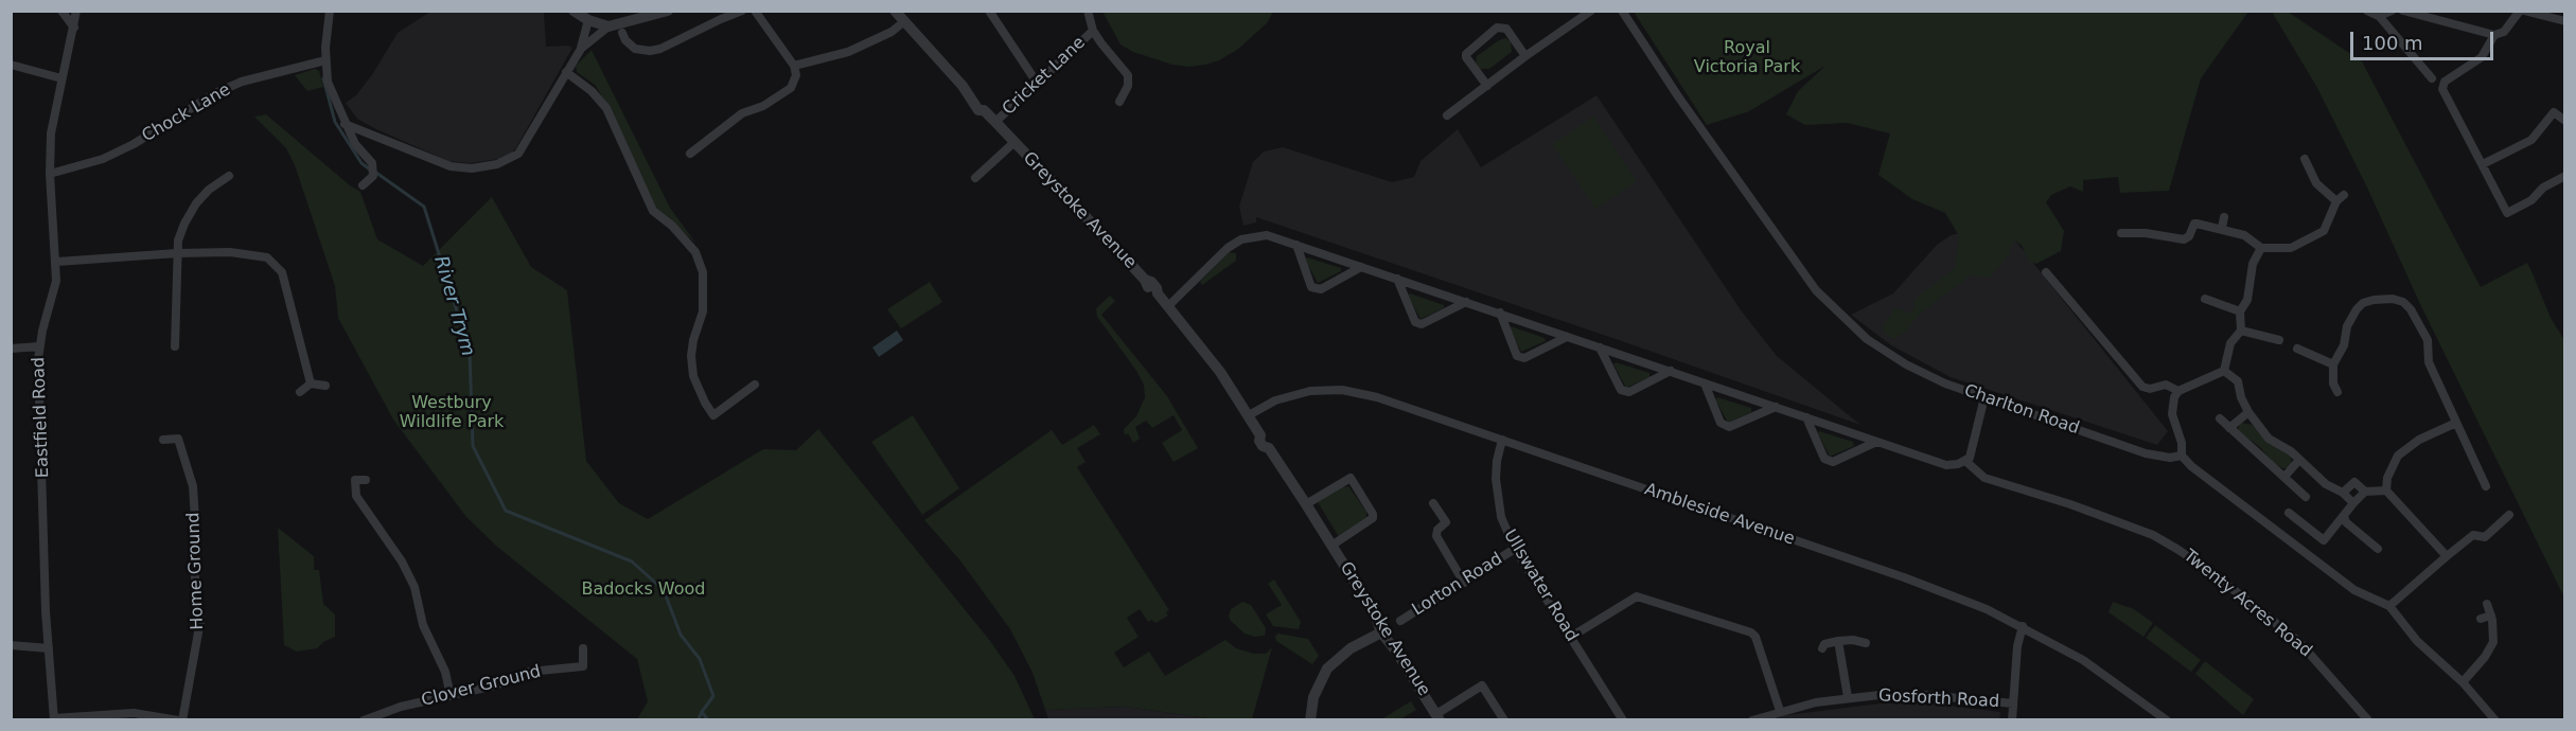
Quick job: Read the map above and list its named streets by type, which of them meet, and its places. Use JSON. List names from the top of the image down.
{
  "streets": {
    "street": [
      "Cricket Lane",
      "Chock Lane",
      "Greystoke Avenue",
      "Charlton Road",
      "Eastfield Road",
      "Ambleside Avenue",
      "Home Ground",
      "Lorton Road",
      "Ullswater Road",
      "Twenty Acres Road",
      "Clover Ground",
      "Gosforth Road"
    ]
  },
  "crossings": [
    ["Cricket Lane", "Greystoke Avenue"],
    ["Chock Lane", "Eastfield Road"],
    ["Greystoke Avenue", "Ambleside Avenue"],
    ["Ambleside Avenue", "Ullswater Road"],
    ["Lorton Road", "Ullswater Road"]
  ],
  "water": ["River Trym"],
  "parks": ["Royal Victoria Park", "Westbury Wildlife Park", "Badocks Wood"],
  "scale_bar": "100 m"
}
